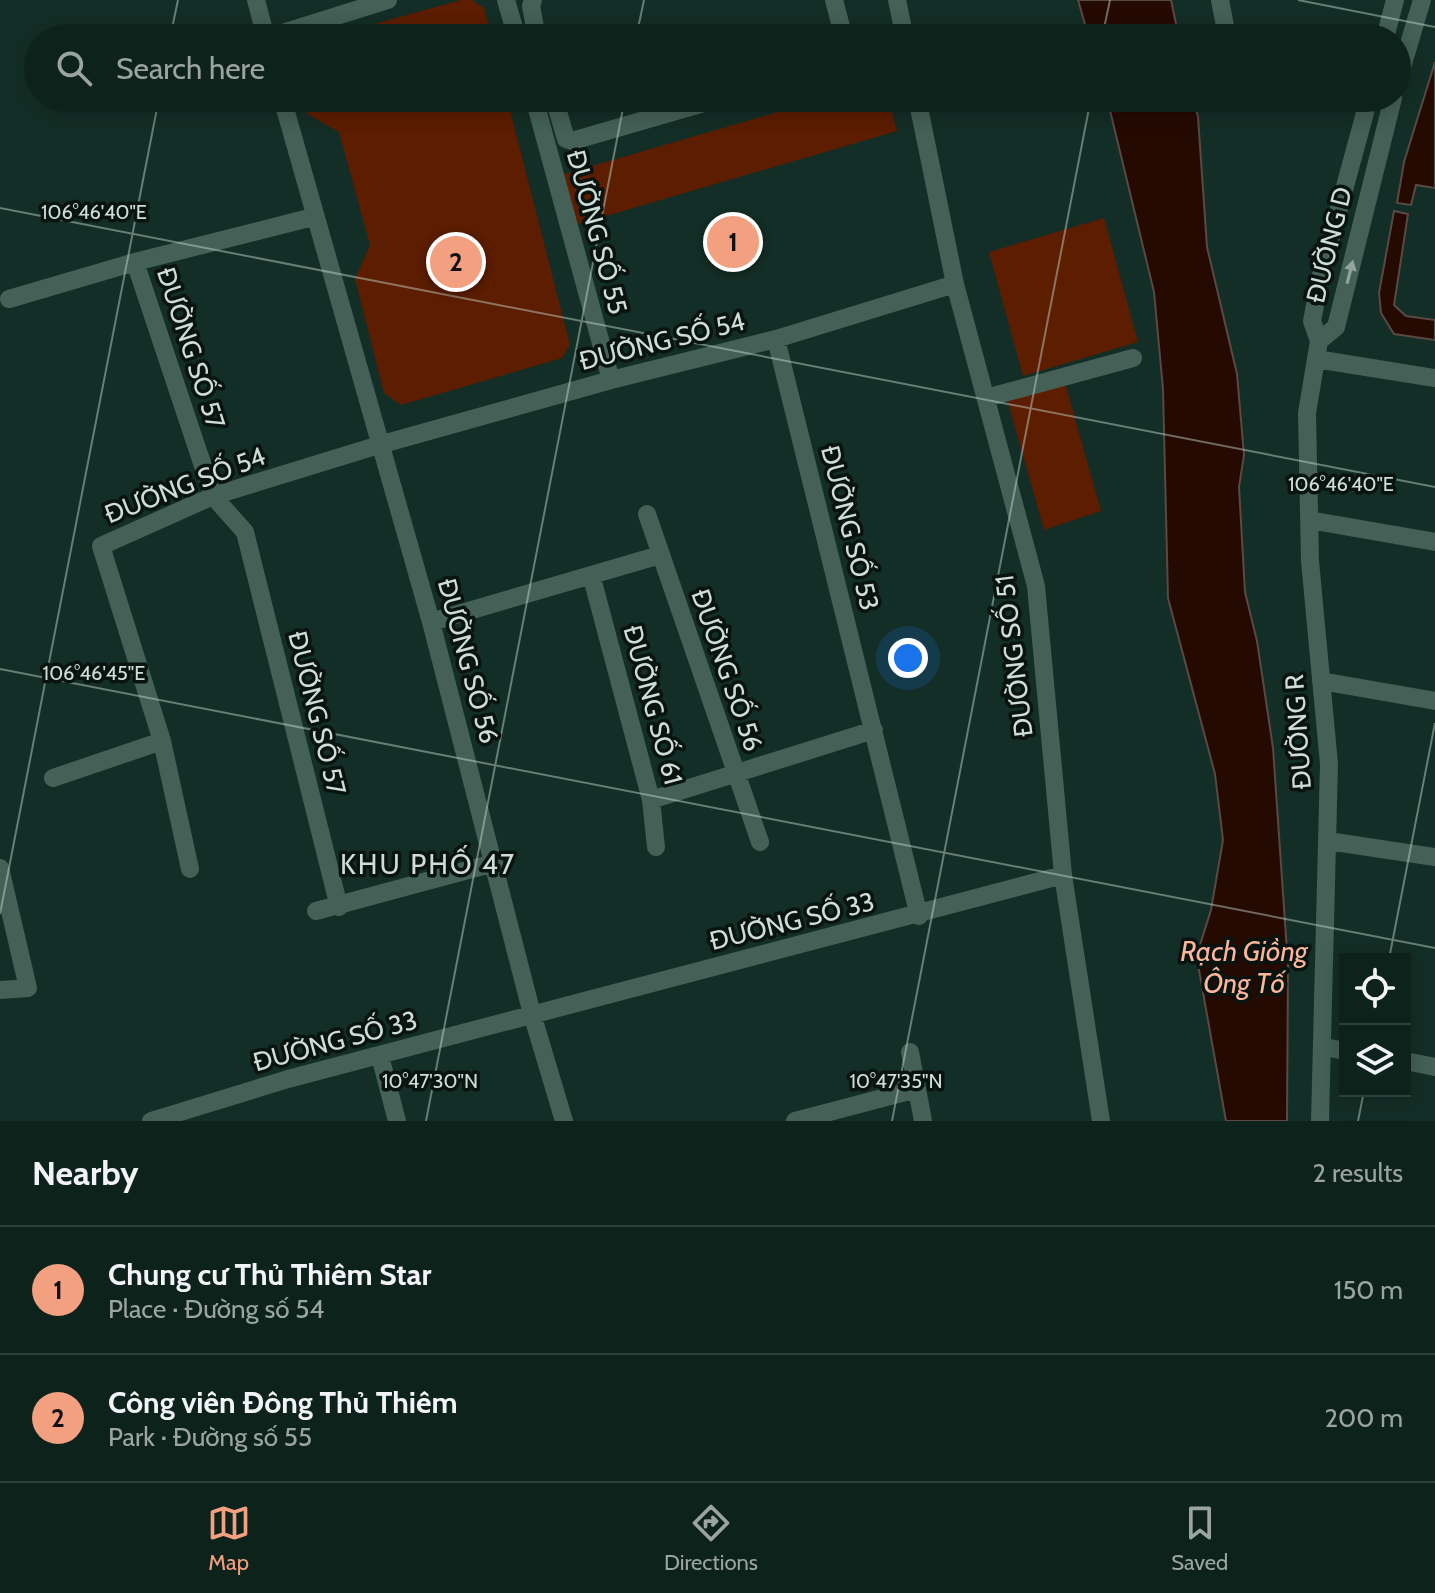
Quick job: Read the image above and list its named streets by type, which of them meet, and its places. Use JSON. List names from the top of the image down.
{
  "streets": {
    "street": [
      "ĐƯỜNG SỐ 55",
      "ĐƯỜNG D",
      "ĐƯỜNG SỐ 54",
      "ĐƯỜNG SỐ 57",
      "ĐƯỜNG SỐ 53",
      "ĐƯỜNG SỐ 51",
      "ĐƯỜNG SỐ 56",
      "ĐƯỜNG SỐ 61",
      "ĐƯỜNG R",
      "ĐƯỜNG SỐ 33"
    ]
  },
  "crossings": [
    ["ĐƯỜNG SỐ 55", "ĐƯỜNG SỐ 54"],
    ["ĐƯỜNG D", "ĐƯỜNG R"],
    ["ĐƯỜNG SỐ 54", "ĐƯỜNG SỐ 57"],
    ["ĐƯỜNG SỐ 54", "ĐƯỜNG SỐ 53"],
    ["ĐƯỜNG SỐ 54", "ĐƯỜNG SỐ 51"],
    ["ĐƯỜNG SỐ 54", "ĐƯỜNG SỐ 56"],
    ["ĐƯỜNG SỐ 53", "ĐƯỜNG SỐ 33"],
    ["ĐƯỜNG SỐ 51", "ĐƯỜNG SỐ 33"],
    ["ĐƯỜNG SỐ 56", "ĐƯỜNG SỐ 33"]
  ],
  "districts": ["KHU PHỐ 47"],
  "water": ["Rạch Giồng Ông Tố"],
  "page": {
    "search": "Search here",
    "pins": ["1", "2"],
    "heading": ["Nearby", "2 results"],
    "list": [
      {
        "mark": "1",
        "name": "Chung cư Thủ Thiêm Star",
        "note": "Place · Đường số 54",
        "value": "150 m"
      },
      {
        "mark": "2",
        "name": "Công viên Đông Thủ Thiêm",
        "note": "Park · Đường số 55",
        "value": "200 m"
      }
    ],
    "nav": ["Map", "Directions", "Saved"]
  },
  "coordinates": [
    "106°46'40\"E",
    "106°46'45\"E",
    "10°47'30\"N",
    "10°47'35\"N"
  ]
}
